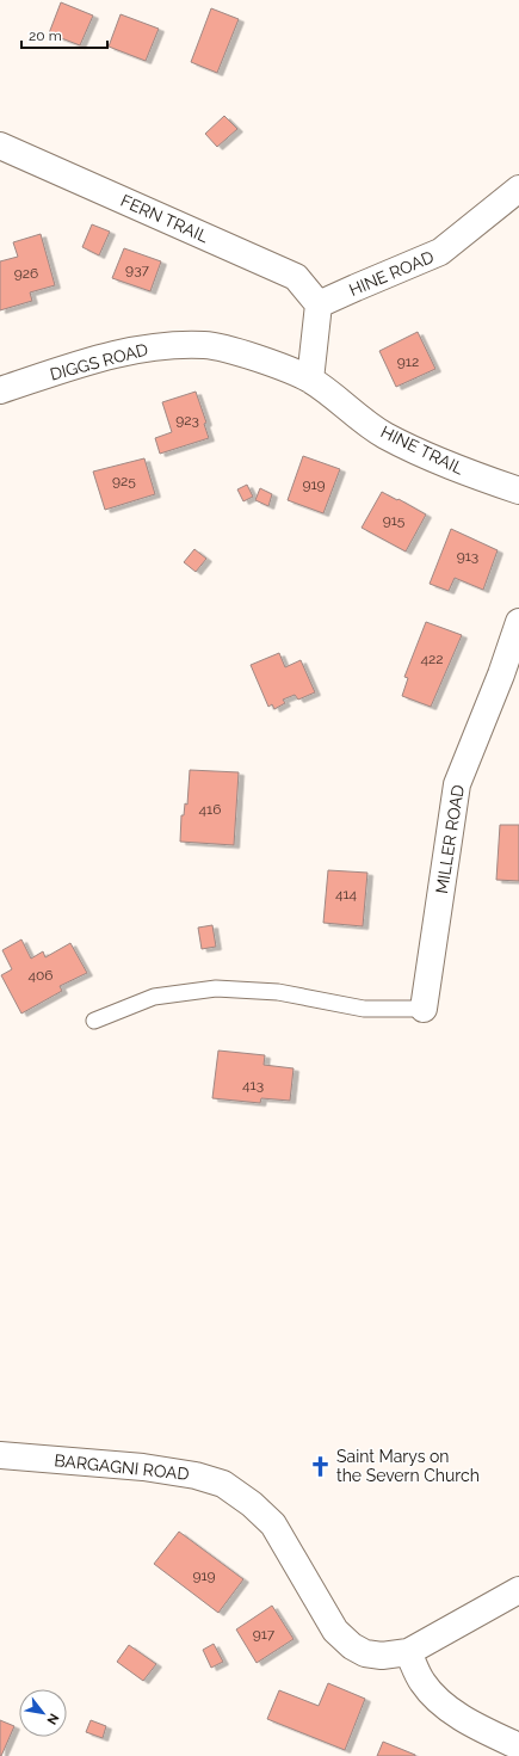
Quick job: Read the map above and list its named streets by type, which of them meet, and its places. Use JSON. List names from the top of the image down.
{
  "streets": {
    "street": [
      "FERN TRAIL",
      "HINE ROAD",
      "DIGGS ROAD",
      "HINE TRAIL",
      "MILLER ROAD",
      "BARGAGNI ROAD"
    ]
  },
  "crossings": [
    ["FERN TRAIL", "HINE ROAD"],
    ["DIGGS ROAD", "HINE TRAIL"]
  ],
  "places": {
    "church": ["Saint Marys on the Severn Church"]
  },
  "house_numbers": [
    "937",
    "926",
    "912",
    "923",
    "925",
    "919",
    "915",
    "913",
    "422",
    "416",
    "414",
    "406",
    "413",
    "919",
    "917"
  ],
  "scale_bar": "20 m",
  "north": "bottom right"
}
